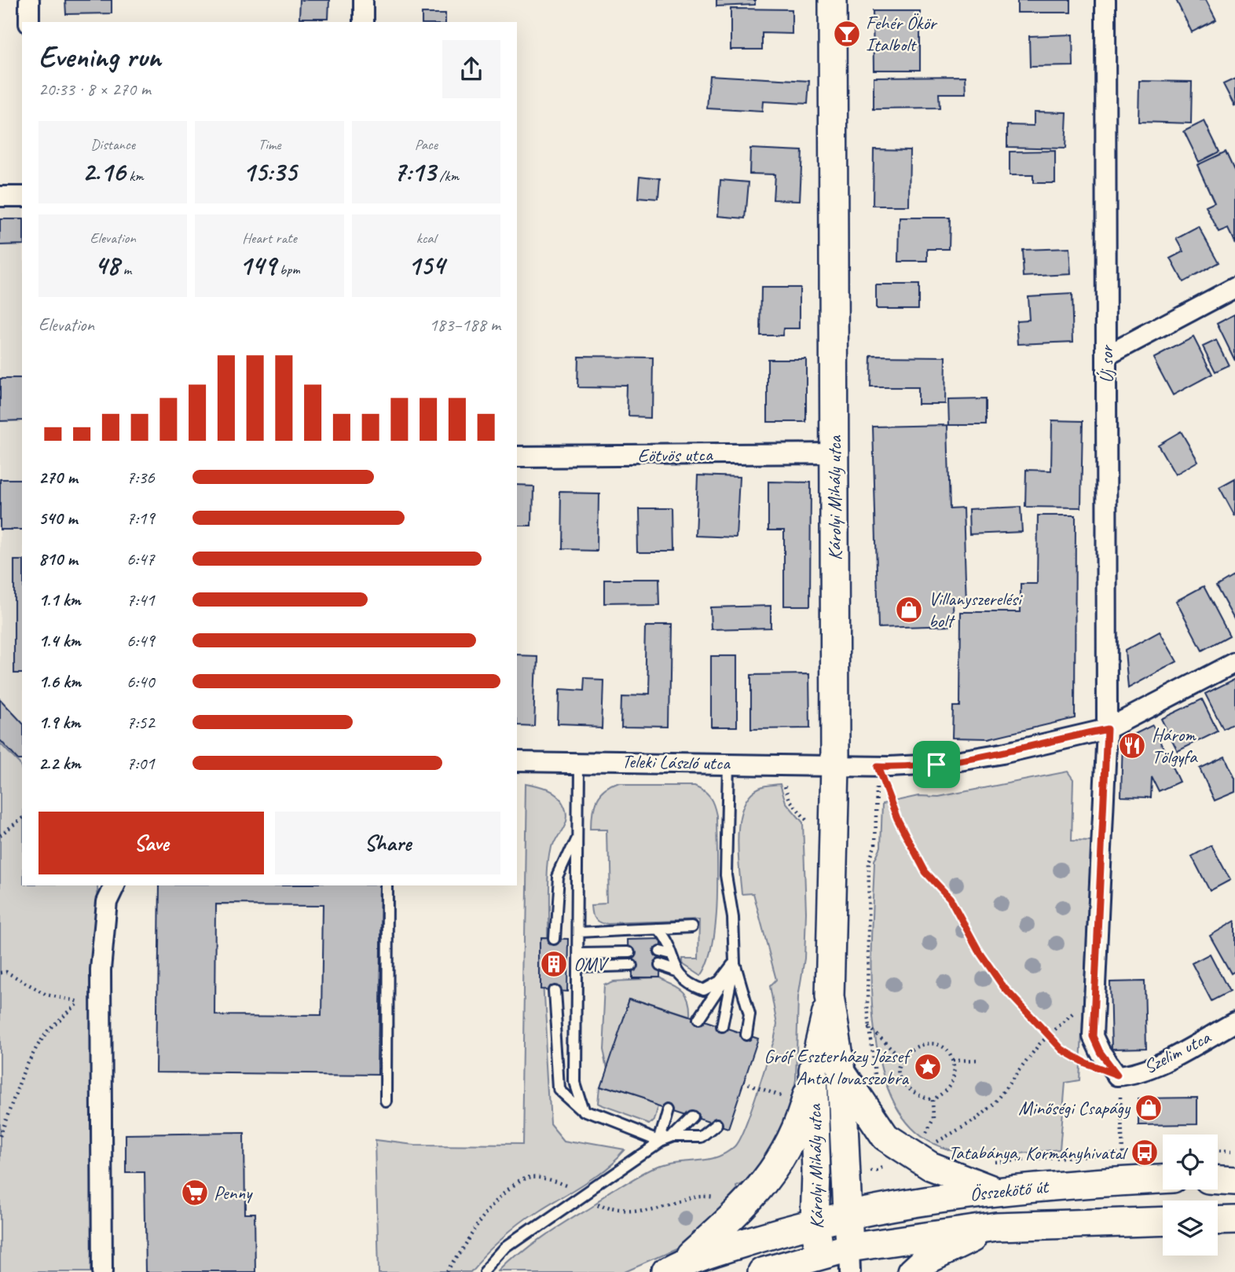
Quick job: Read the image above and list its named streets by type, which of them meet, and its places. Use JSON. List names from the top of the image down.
{
  "streets": {
    "street": [
      "Új sor",
      "Eötvös utca",
      "Károlyi Mihály utca",
      "Teleki László utca",
      "Szelim utca",
      "Összekötő út"
    ]
  },
  "crossings": [
    ["Új sor", "Teleki László utca"],
    ["Új sor", "Szelim utca"],
    ["Eötvös utca", "Károlyi Mihály utca"],
    ["Károlyi Mihály utca", "Teleki László utca"],
    ["Károlyi Mihály utca", "Összekötő út"]
  ],
  "places": {
    "bar": ["Fehér Ökör Italbolt"],
    "shop": ["Villanyszerelési bolt", "Minőségi Csapágy"],
    "restaurant": ["Három Tölgyfa"],
    "building": ["OMV"],
    "place": ["Gróf Eszterházy József Antal lovasszobra"],
    "bus stop": ["Tatabánya, Kormányhivatal"],
    "supermarket": ["Penny"]
  },
  "page": {
    "heading": ["Evening run", "20:33 · 8 × 270 m"],
    "stats": [
      ["Distance", "2.16 km"],
      ["Time", "15:35"],
      ["Pace", "7:13 /km"],
      ["Elevation", "48 m"],
      ["Heart rate", "149 bpm"],
      ["kcal", "154"]
    ],
    "chart": ["Elevation", "183–188 m"],
    "list": [
      {
        "name": "270 m",
        "note": "7:36"
      },
      {
        "name": "540 m",
        "note": "7:19"
      },
      {
        "name": "810 m",
        "note": "6:47"
      },
      {
        "name": "1.1 km",
        "note": "7:41"
      },
      {
        "name": "1.4 km",
        "note": "6:49"
      },
      {
        "name": "1.6 km",
        "note": "6:40"
      },
      {
        "name": "1.9 km",
        "note": "7:52"
      },
      {
        "name": "2.2 km",
        "note": "7:01"
      }
    ],
    "buttons": ["Save", "Share"]
  }
}
